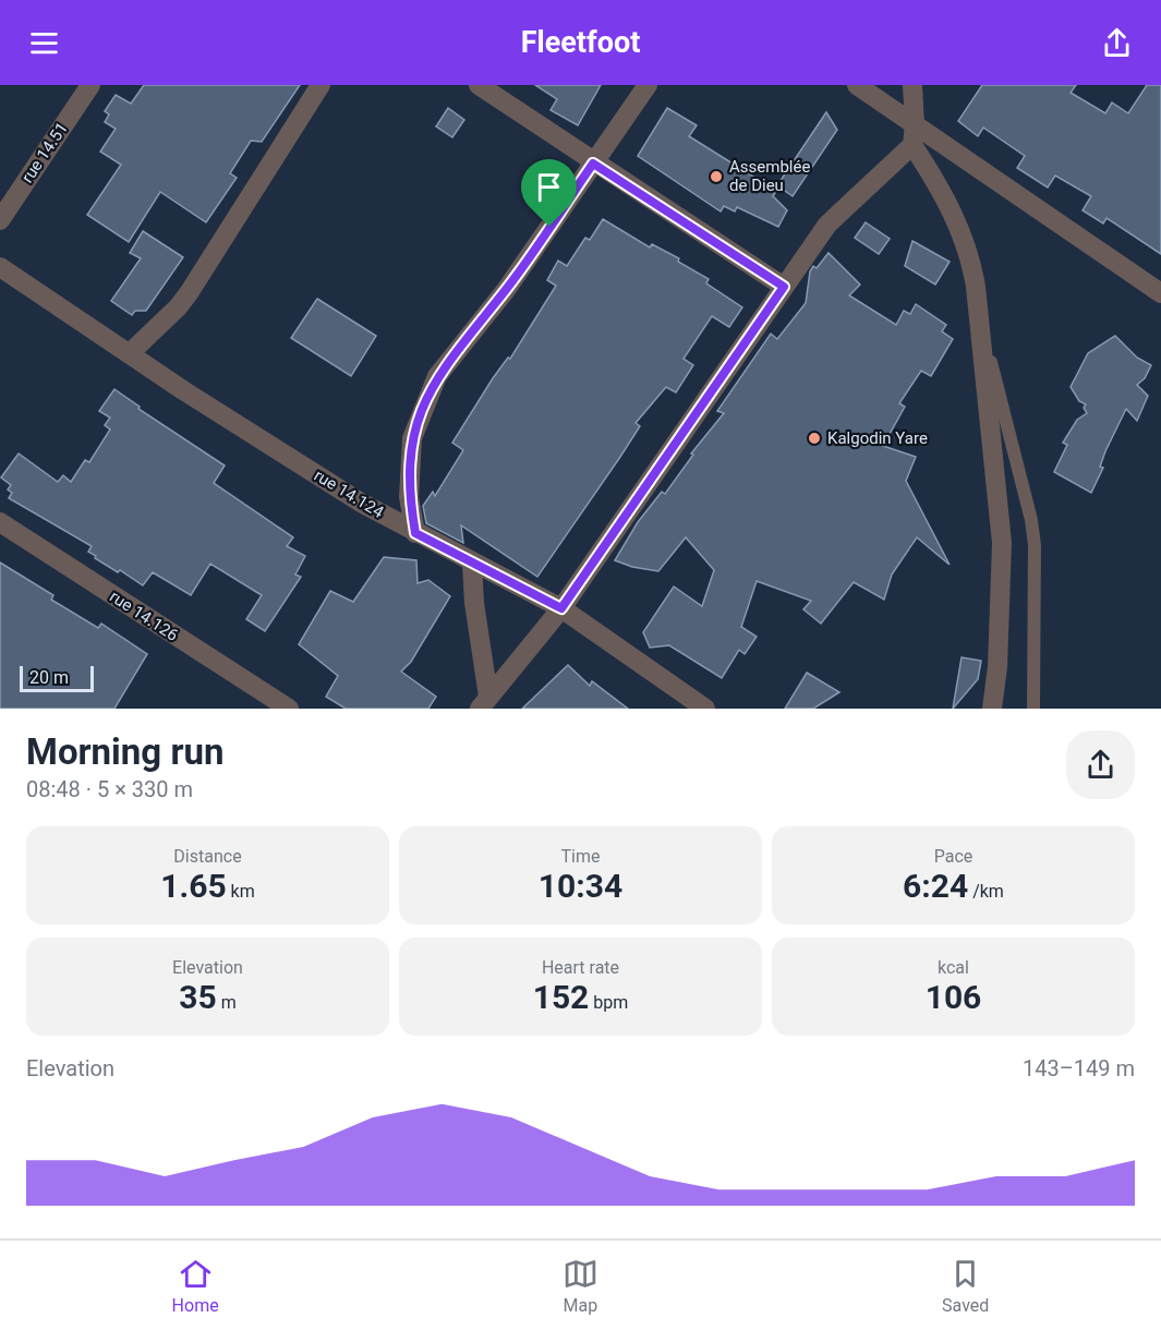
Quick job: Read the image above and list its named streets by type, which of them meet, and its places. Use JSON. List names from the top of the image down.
{
  "streets": {
    "street": ["rue 14.51", "rue 14.124", "rue 14.126"]
  },
  "places": ["Assemblée de Dieu", "Kalgodin Yare"],
  "scale_bar": "20 m",
  "page": {
    "header": "Fleetfoot",
    "scale": "20 m",
    "heading": ["Morning run", "08:48 · 5 × 330 m"],
    "stats": [
      ["Distance", "1.65 km"],
      ["Time", "10:34"],
      ["Pace", "6:24 /km"],
      ["Elevation", "35 m"],
      ["Heart rate", "152 bpm"],
      ["kcal", "106"]
    ],
    "chart": ["Elevation", "143–149 m"],
    "tabs": ["Home", "Map", "Saved"]
  }
}
